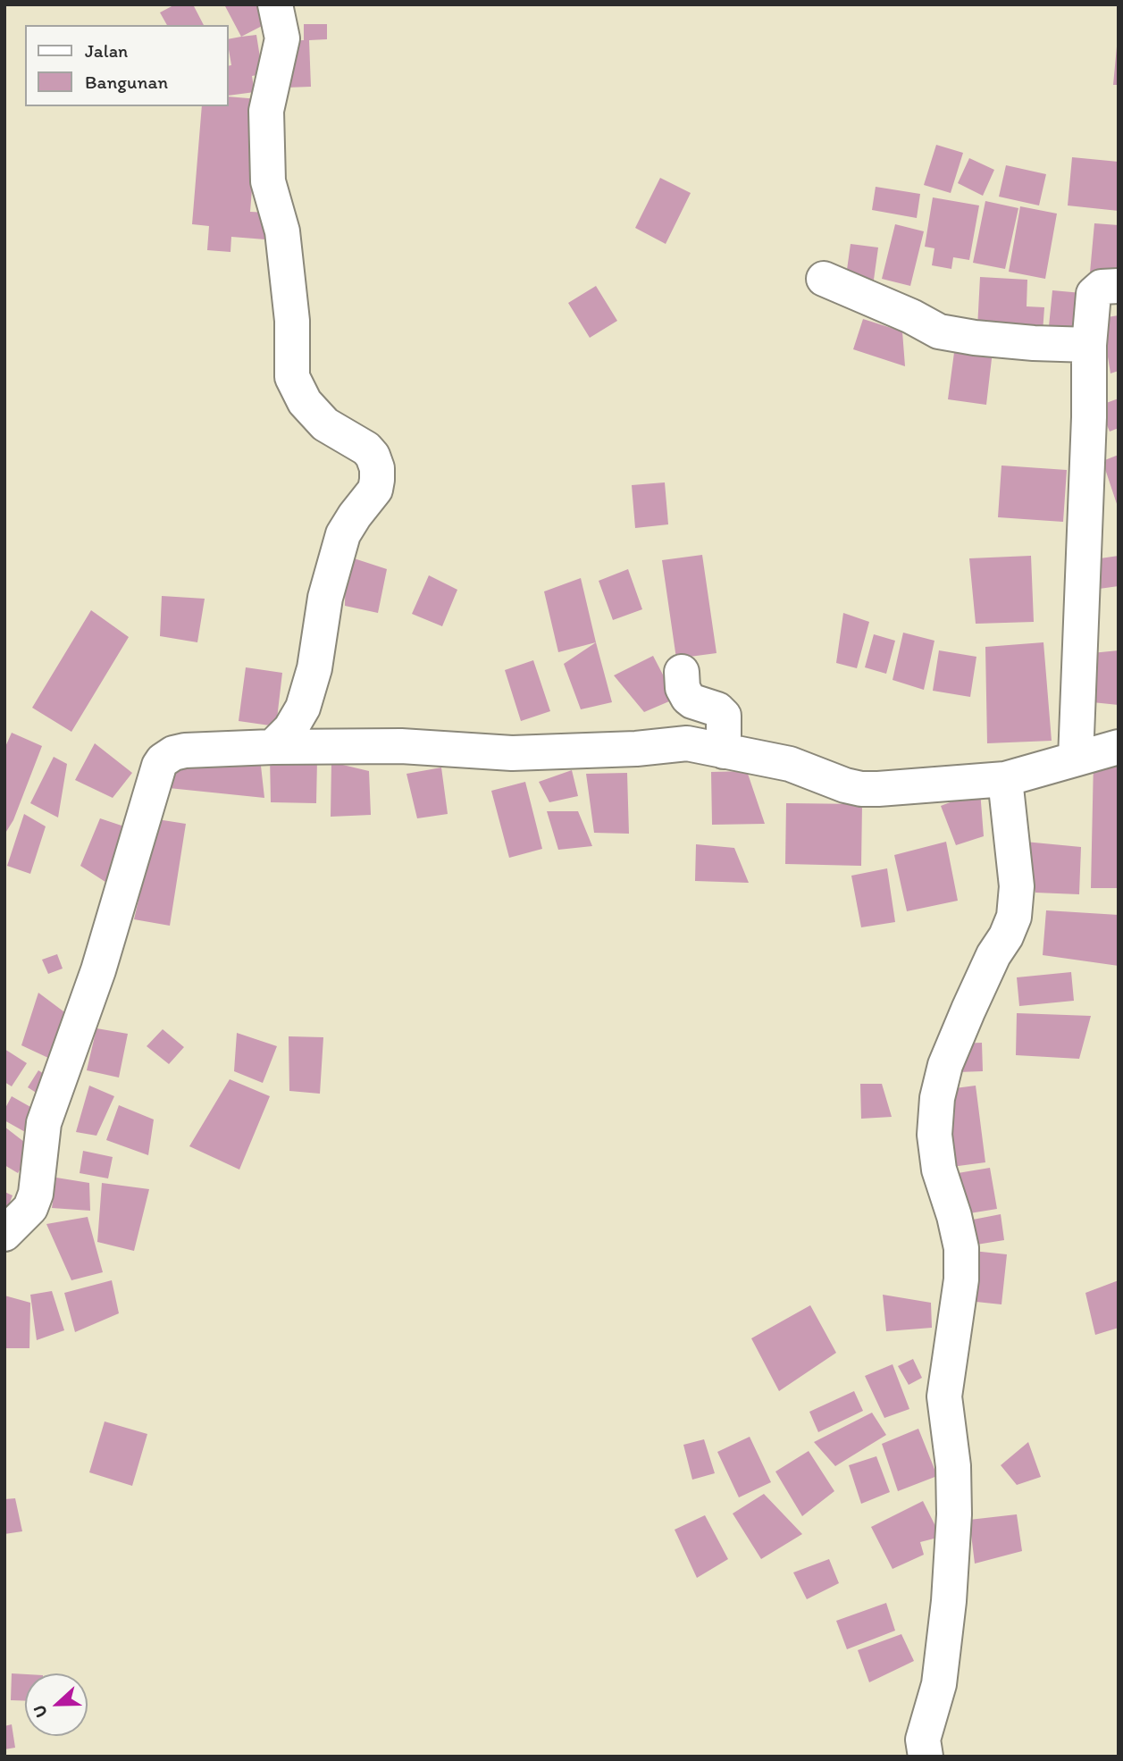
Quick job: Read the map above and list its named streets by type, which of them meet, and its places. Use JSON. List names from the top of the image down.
{
  "legend": ["Jalan", "Bangunan"],
  "north": "left"
}
